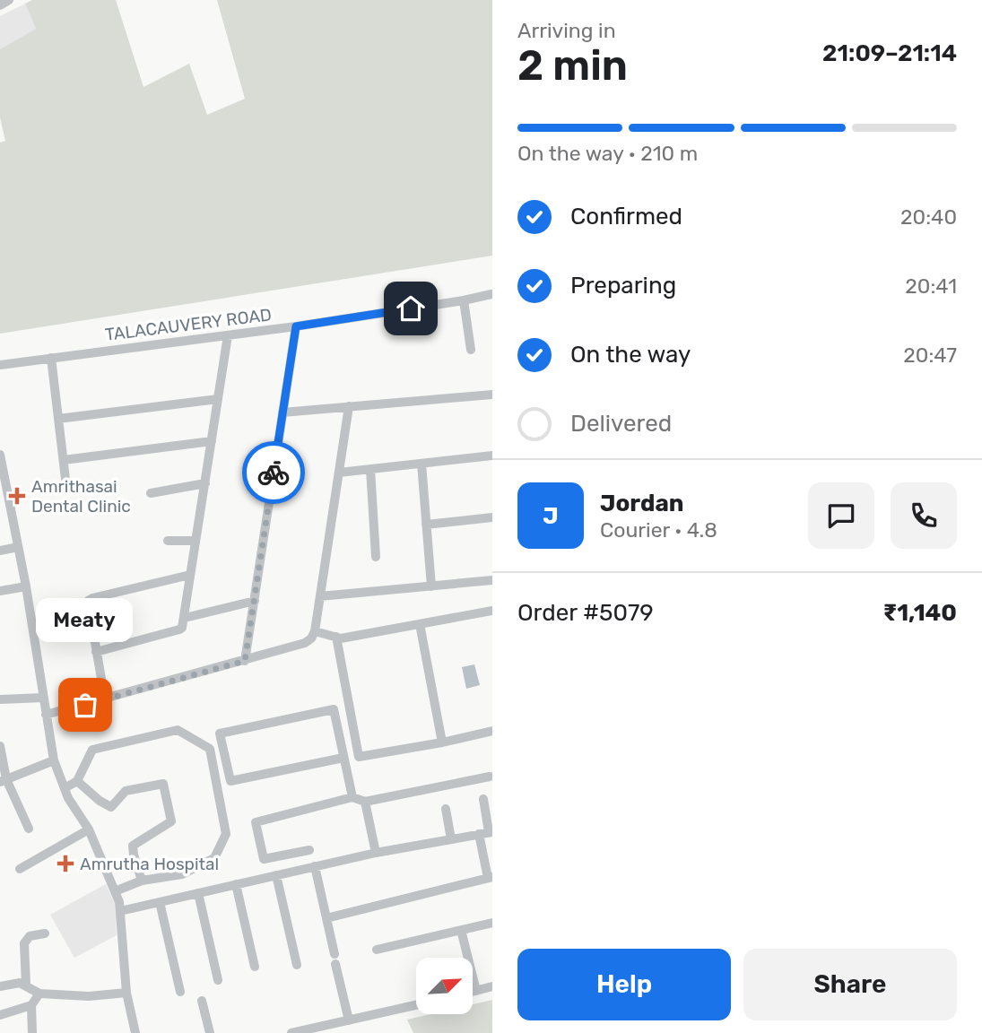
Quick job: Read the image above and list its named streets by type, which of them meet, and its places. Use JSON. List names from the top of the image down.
{
  "streets": {
    "street": ["TALACAUVERY ROAD"]
  },
  "places": {
    "health": ["Amrithasai Dental Clinic", "Amrutha Hospital"],
    "other": ["Meaty"]
  },
  "north": "top right",
  "page": {
    "heading": ["2 min", "Arriving in", "21:09–21:14"],
    "panel": [
      "Jordan",
      "Courier · 4.8",
      "Order #5079",
      "₹1,140"
    ],
    "bar": "On the way · 210 m",
    "list": [
      ["Confirmed", "20:40"],
      ["Preparing", "20:41"],
      ["On the way", "20:47"],
      "Delivered"
    ],
    "round": "J",
    "bubble": "Meaty",
    "buttons": ["Help", "Share"]
  }
}
